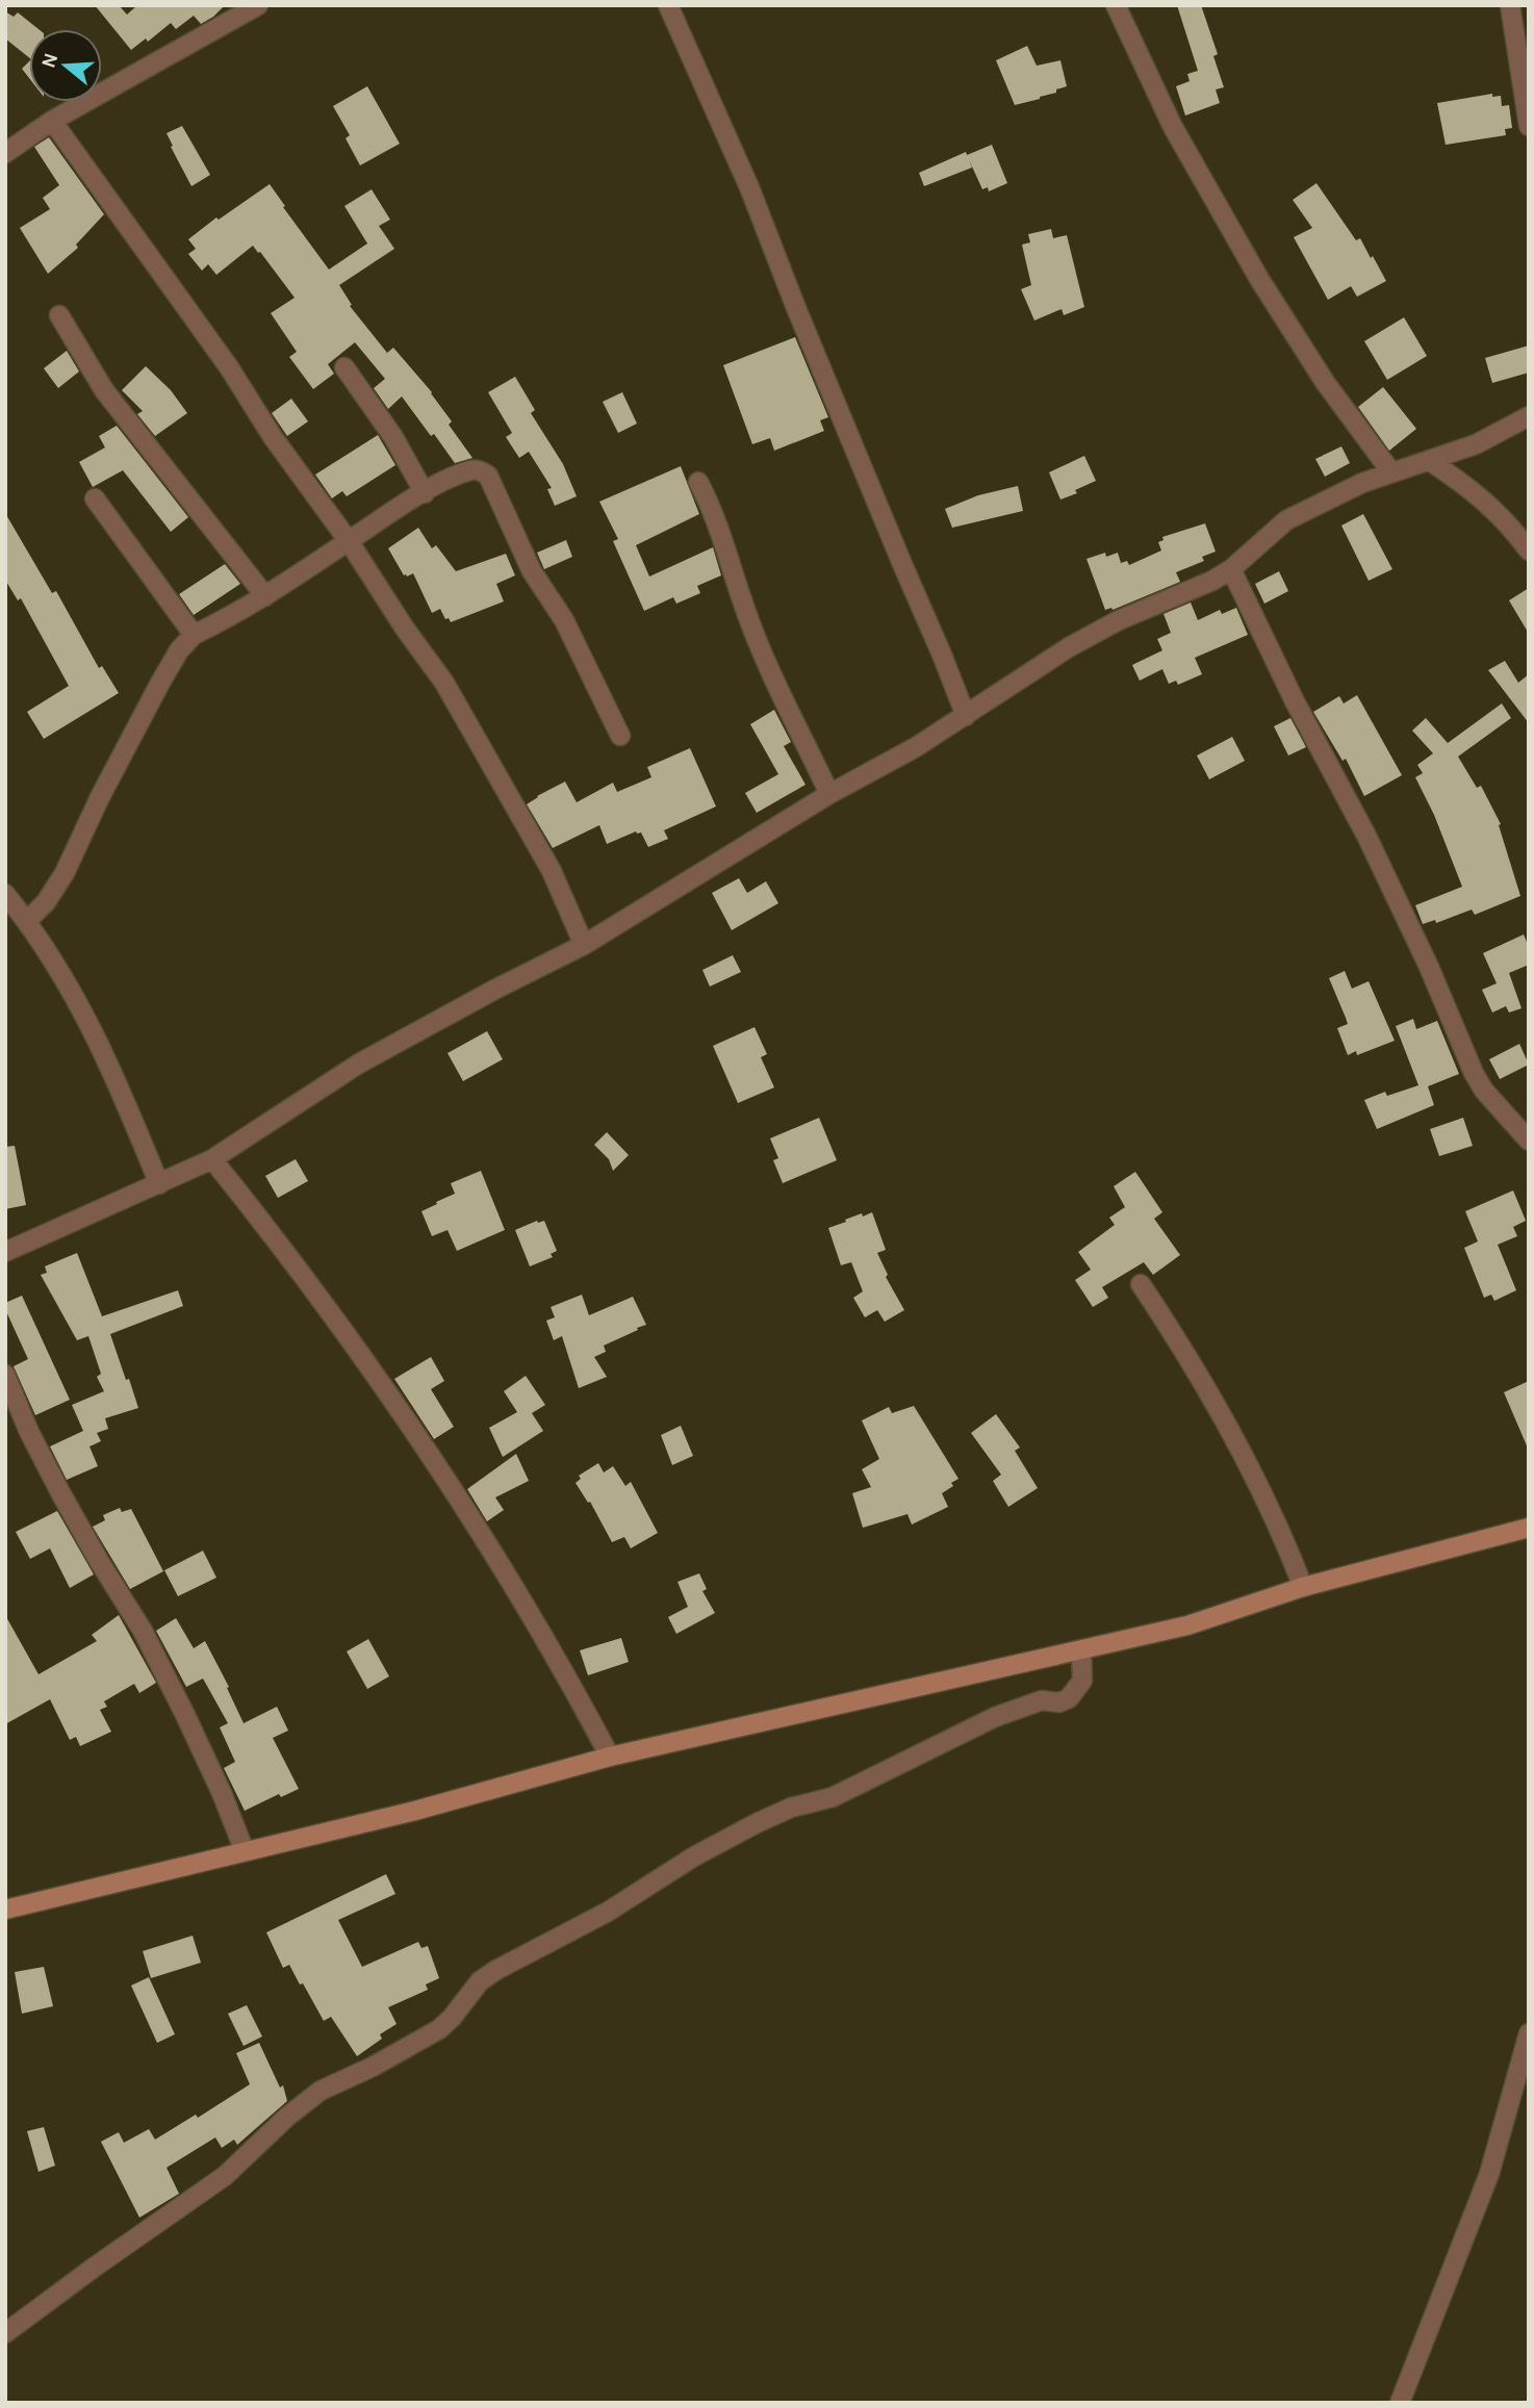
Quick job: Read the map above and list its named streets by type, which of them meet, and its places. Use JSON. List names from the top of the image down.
{
  "north": "left"
}
